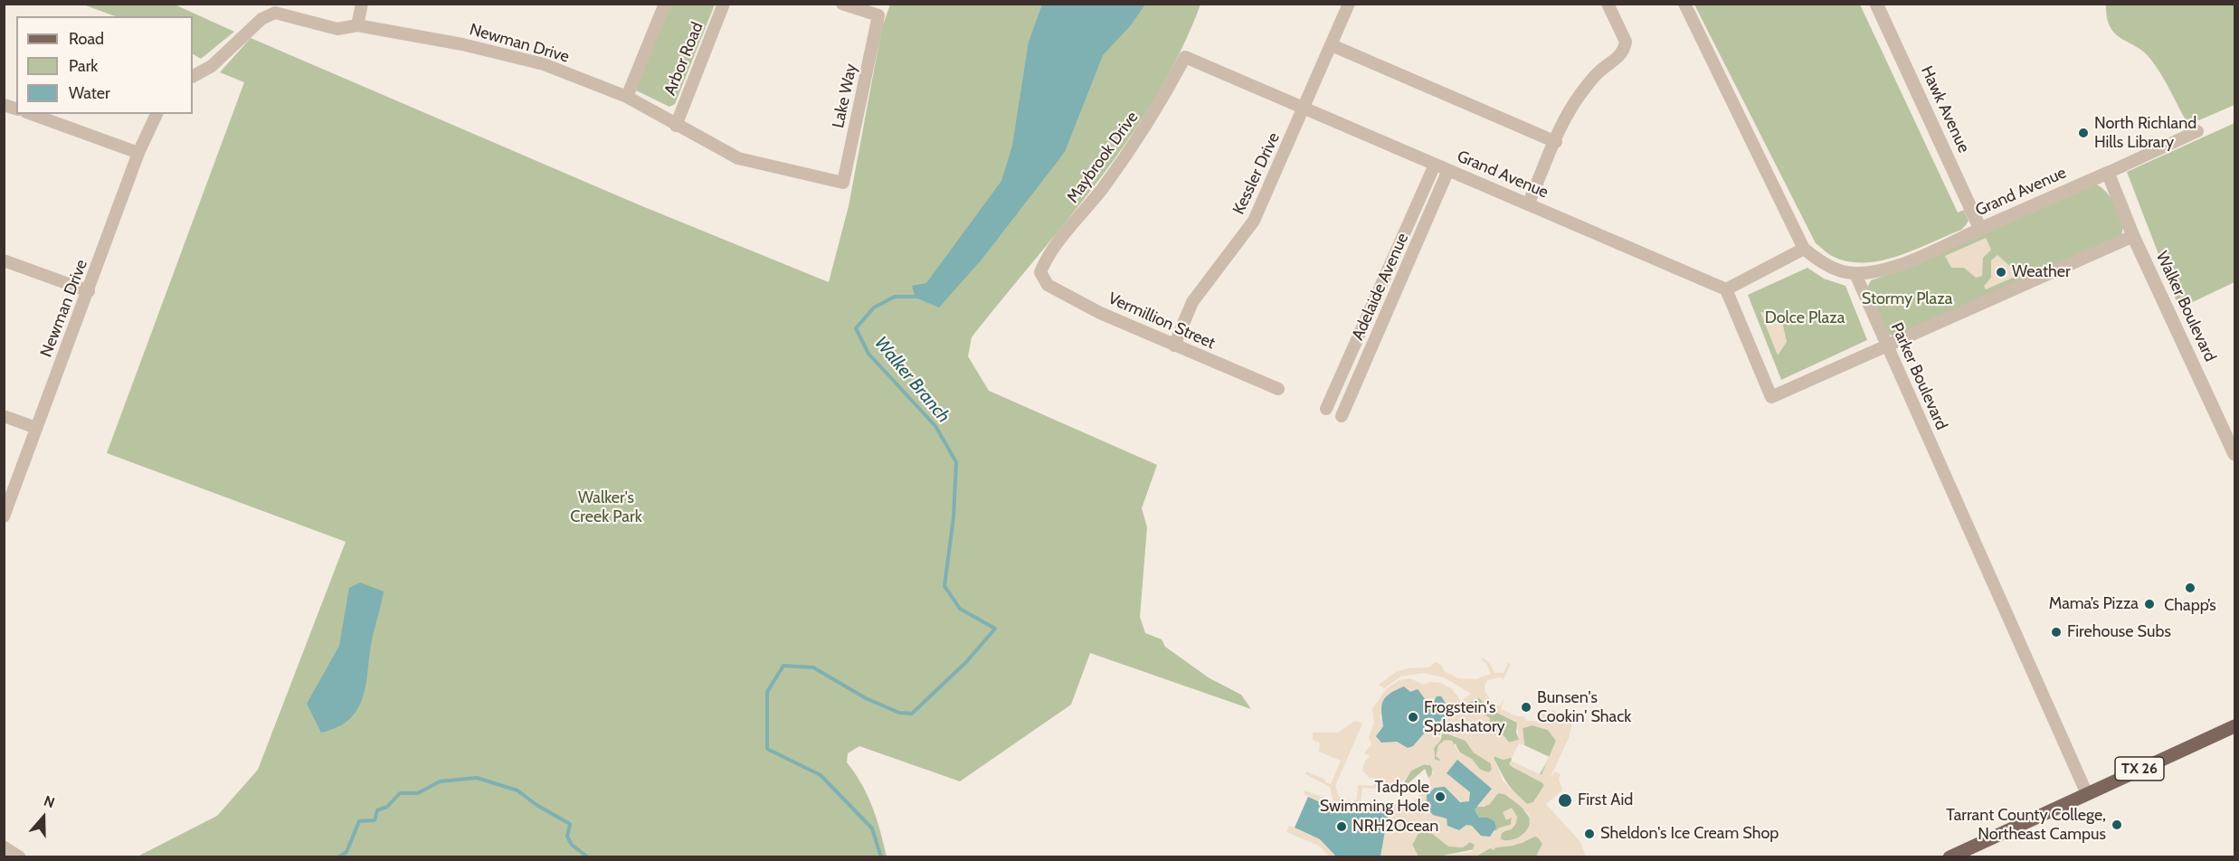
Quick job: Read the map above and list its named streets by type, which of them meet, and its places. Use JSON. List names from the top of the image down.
{
  "streets": {
    "main road": ["TX 26"],
    "street": [
      "Newman Drive",
      "Arbor Road",
      "Lake Way",
      "Hawk Avenue",
      "Maybrook Drive",
      "Kessler Drive",
      "Grand Avenue",
      "Adelaide Avenue",
      "Walker Boulevard",
      "Vermillion Street",
      "Parker Boulevard"
    ]
  },
  "crossings": [
    ["Newman Drive", "Arbor Road"],
    ["Newman Drive", "Lake Way"],
    ["Hawk Avenue", "Grand Avenue"],
    ["Maybrook Drive", "Grand Avenue"],
    ["Maybrook Drive", "Vermillion Street"],
    ["Kessler Drive", "Grand Avenue"],
    ["Kessler Drive", "Vermillion Street"],
    ["Grand Avenue", "Adelaide Avenue"],
    ["Grand Avenue", "Walker Boulevard"],
    ["Grand Avenue", "Parker Boulevard"],
    ["Parker Boulevard", "TX 26"]
  ],
  "water": ["Walker Branch"],
  "parks": ["Stormy Plaza", "Dolce Plaza", "Walker's Creek Park"],
  "places": [
    "North Richland Hills Library",
    "Weather",
    "Chapp’s",
    "Mama’s Pizza",
    "Firehouse Subs",
    "Bunsen's Cookin' Shack",
    "Frogstein's Splashatory",
    "Tadpole Swimming Hole",
    "First Aid",
    "Tarrant County College, Northeast Campus",
    "NRH2Ocean",
    "Sheldon's Ice Cream Shop"
  ],
  "legend": ["Road", "Park", "Water"],
  "north": "top"
}
